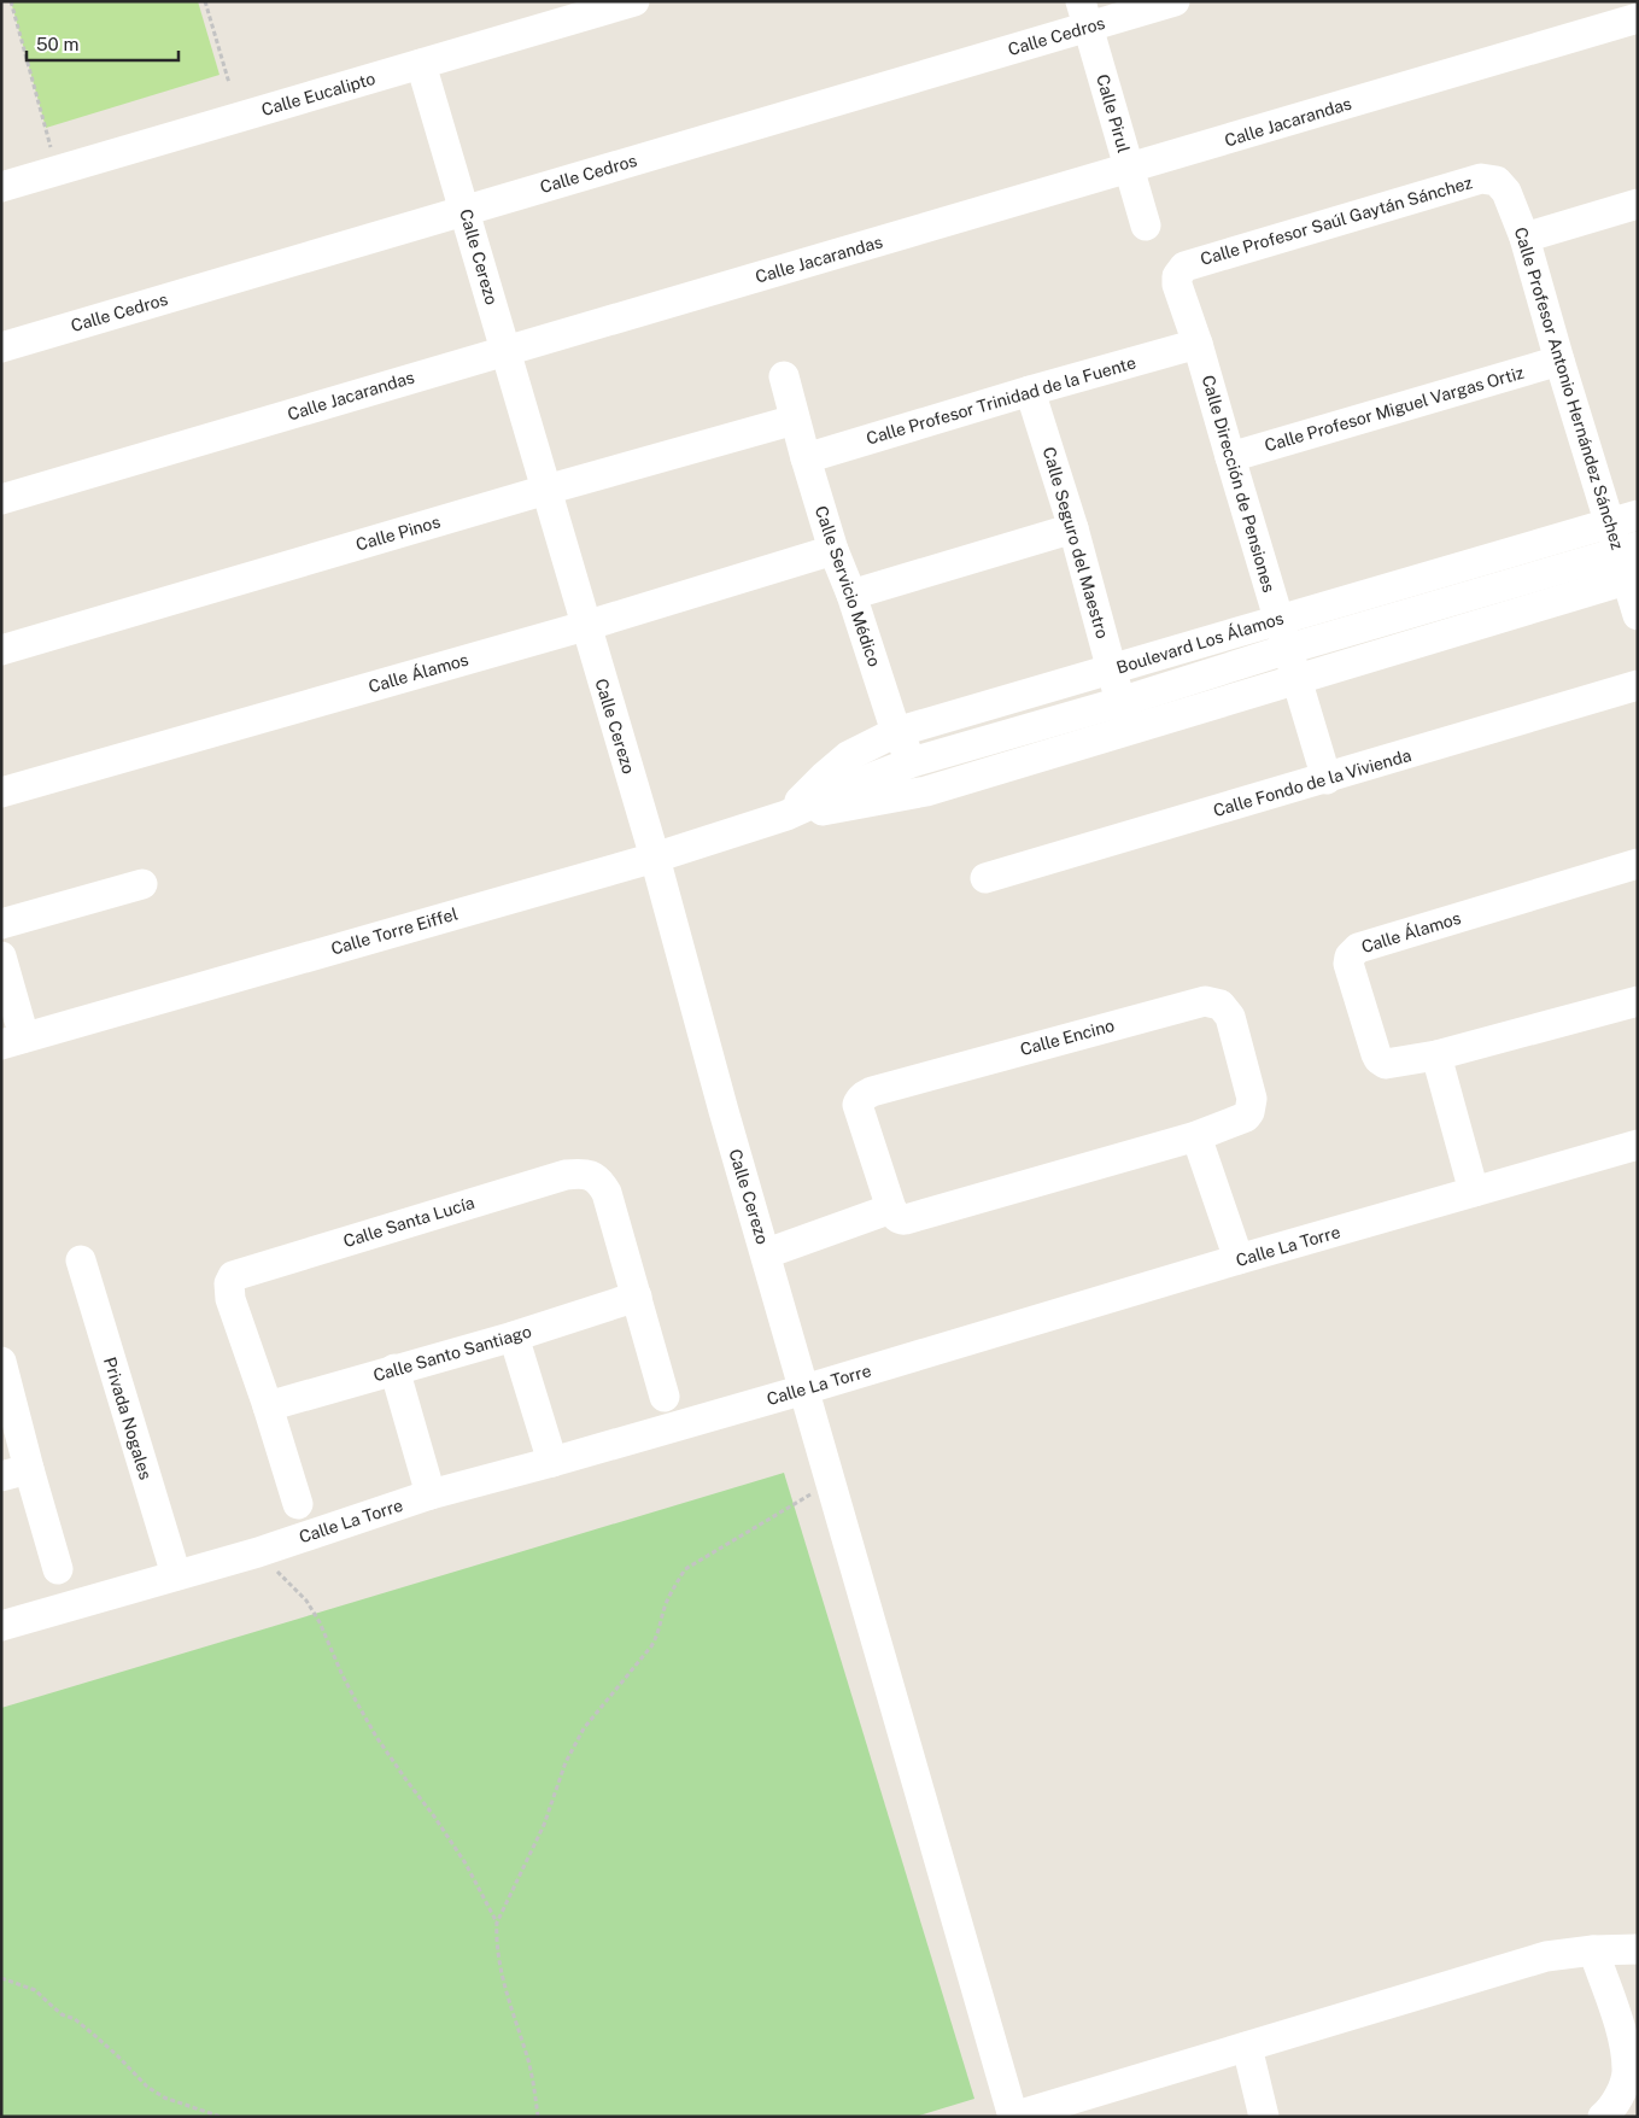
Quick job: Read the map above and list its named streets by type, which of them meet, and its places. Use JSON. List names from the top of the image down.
{
  "streets": {
    "street": [
      "Calle Cedros",
      "Calle Eucalipto",
      "Calle Pirul",
      "Calle Jacarandas",
      "Calle Profesor Saúl Gaytán Sánchez",
      "Calle Cerezo",
      "Calle Profesor Antonio Hernández Sánchez",
      "Calle Profesor Trinidad de la Fuente",
      "Calle Profesor Miguel Vargas Ortiz",
      "Calle Dirección de Pensiones",
      "Calle Pinos",
      "Calle Seguro del Maestro",
      "Calle Servicio Médico",
      "Boulevard Los Álamos",
      "Calle Álamos",
      "Calle Fondo de la Vivienda",
      "Calle Torre Eiffel",
      "Calle Encino",
      "Calle Santa Lucía",
      "Calle La Torre",
      "Calle Santo Santiago",
      "Privada Nogales"
    ]
  },
  "crossings": [
    ["Calle Cedros", "Calle Pirul"],
    ["Calle Cedros", "Calle Cerezo"],
    ["Calle Eucalipto", "Calle Cerezo"],
    ["Calle Pirul", "Calle Jacarandas"],
    ["Calle Jacarandas", "Calle Cerezo"],
    ["Calle Profesor Saúl Gaytán Sánchez", "Calle Profesor Antonio Hernández Sánchez"],
    ["Calle Profesor Saúl Gaytán Sánchez", "Calle Dirección de Pensiones"],
    ["Calle Cerezo", "Calle Pinos"],
    ["Calle Cerezo", "Calle Álamos"],
    ["Calle Cerezo", "Calle Torre Eiffel"],
    ["Calle Cerezo", "Calle La Torre"],
    ["Calle Profesor Antonio Hernández Sánchez", "Calle Profesor Miguel Vargas Ortiz"],
    ["Calle Profesor Antonio Hernández Sánchez", "Boulevard Los Álamos"],
    ["Calle Profesor Trinidad de la Fuente", "Calle Dirección de Pensiones"],
    ["Calle Profesor Trinidad de la Fuente", "Calle Seguro del Maestro"],
    ["Calle Profesor Trinidad de la Fuente", "Calle Servicio Médico"],
    ["Calle Profesor Miguel Vargas Ortiz", "Calle Dirección de Pensiones"],
    ["Calle Dirección de Pensiones", "Boulevard Los Álamos"],
    ["Calle Dirección de Pensiones", "Calle Fondo de la Vivienda"],
    ["Calle Pinos", "Calle Servicio Médico"],
    ["Calle Seguro del Maestro", "Boulevard Los Álamos"],
    ["Calle Servicio Médico", "Boulevard Los Álamos"],
    ["Calle Servicio Médico", "Calle Álamos"],
    ["Boulevard Los Álamos", "Calle Torre Eiffel"],
    ["Calle Santa Lucía", "Calle Santo Santiago"],
    ["Calle La Torre", "Privada Nogales"]
  ],
  "scale_bar": "50 m"
}
